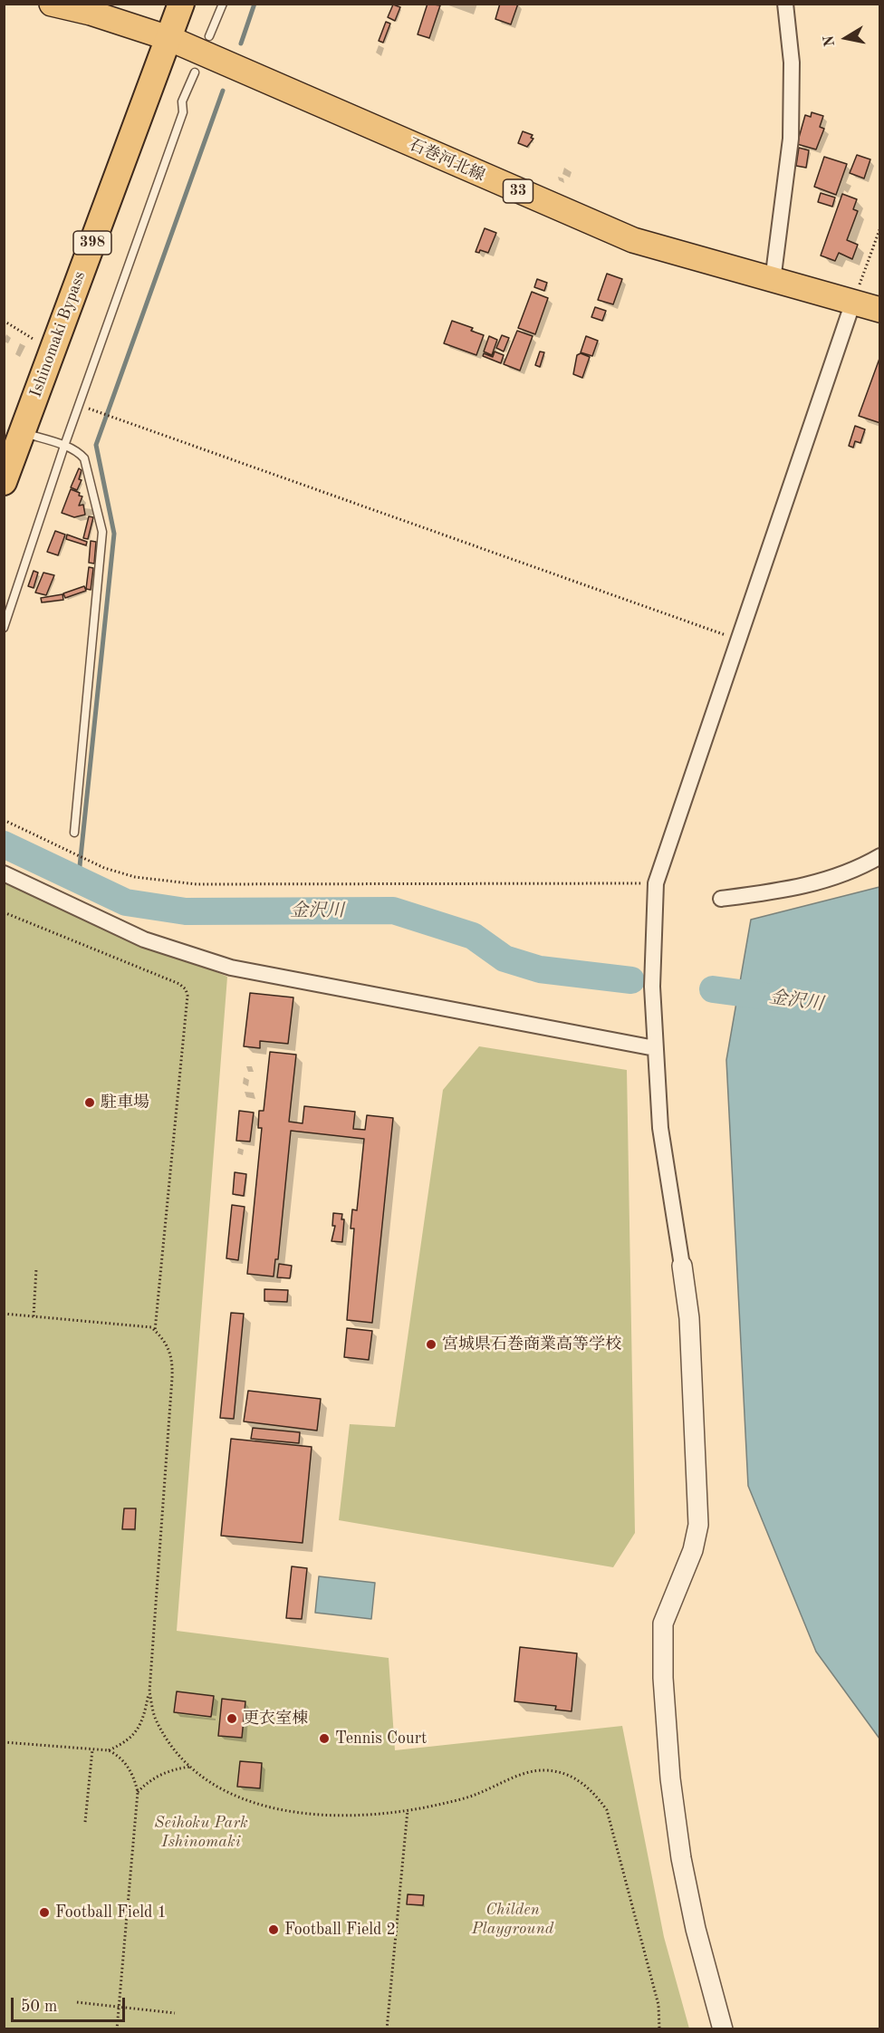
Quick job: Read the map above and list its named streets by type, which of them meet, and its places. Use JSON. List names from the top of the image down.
{
  "streets": {
    "highway": ["398", "Ishinomaki Bypass"],
    "main road": ["石巻河北線", "33"]
  },
  "crossings": [
    ["石巻河北線", "Ishinomaki Bypass"]
  ],
  "water": ["金沢川"],
  "parks": ["Seihoku Park Ishinomaki", "Childen Playground"],
  "places": [
    "駐車場",
    "宮城県石巻商業高等学校",
    "更衣室棟",
    "Tennis Court",
    "Football Field 1",
    "Football Field 2"
  ],
  "scale_bar": "50 m",
  "north": "left"
}
